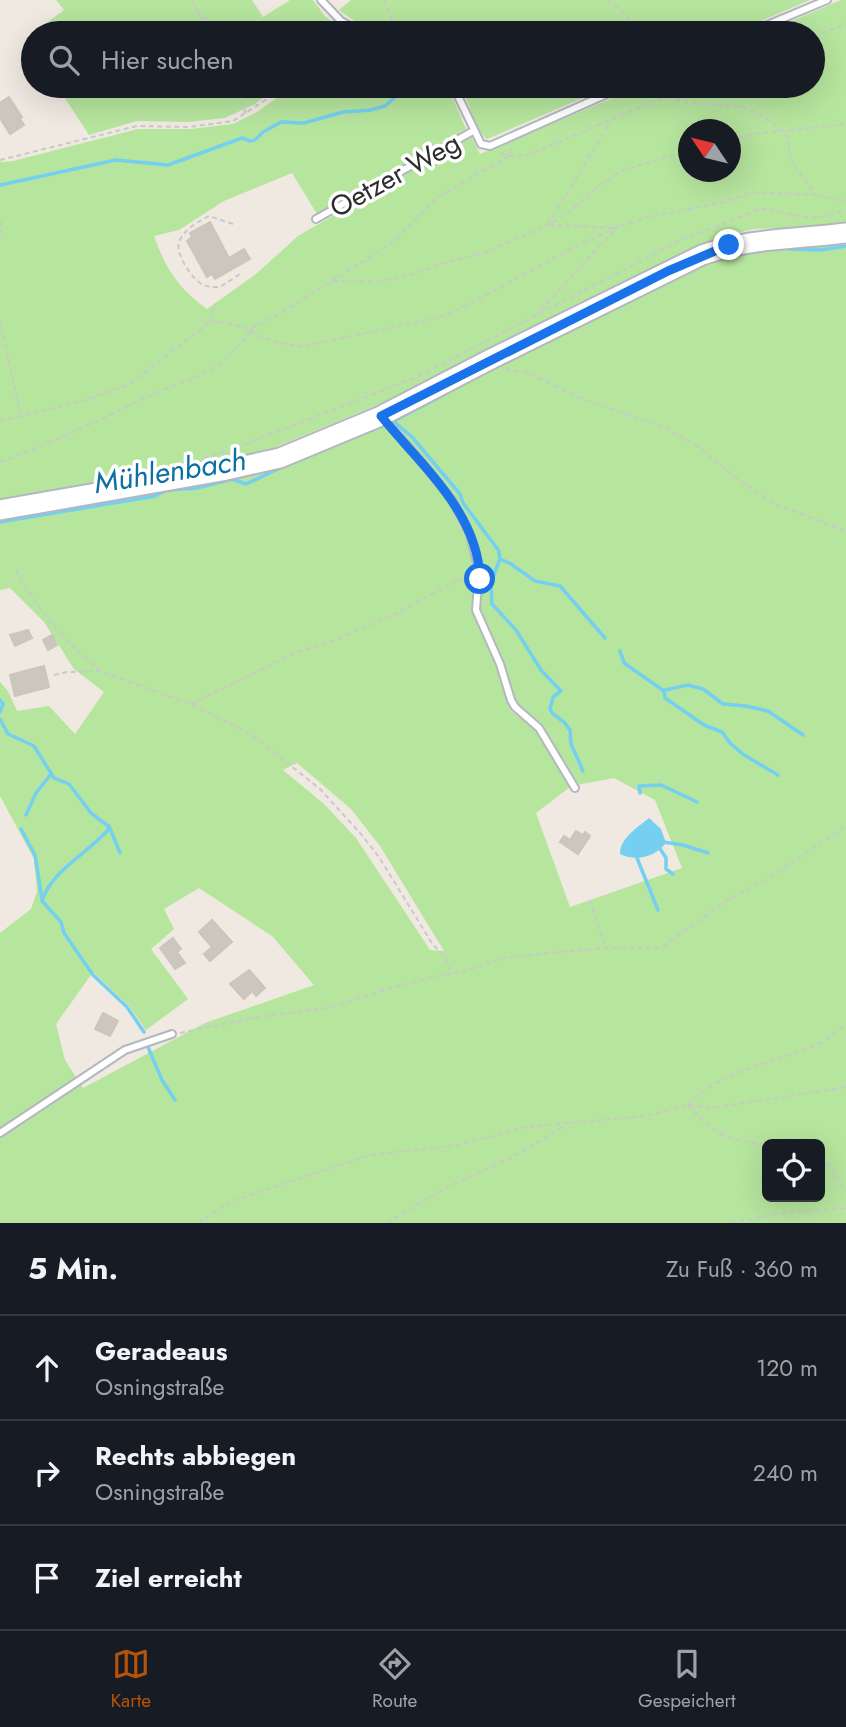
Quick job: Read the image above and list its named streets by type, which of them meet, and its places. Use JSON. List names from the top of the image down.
{
  "streets": {
    "lane": ["Oetzer Weg"]
  },
  "water": ["Mühlenbach"],
  "north": "top left",
  "page": {
    "search": "Hier suchen",
    "heading": ["5 Min.", "Zu Fuß · 360 m"],
    "list": [
      ["Geradeaus", "Osningstraße", "120 m"],
      ["Rechts abbiegen", "Osningstraße", "240 m"],
      "Ziel erreicht"
    ],
    "nav": ["Karte", "Route", "Gespeichert"]
  }
}
